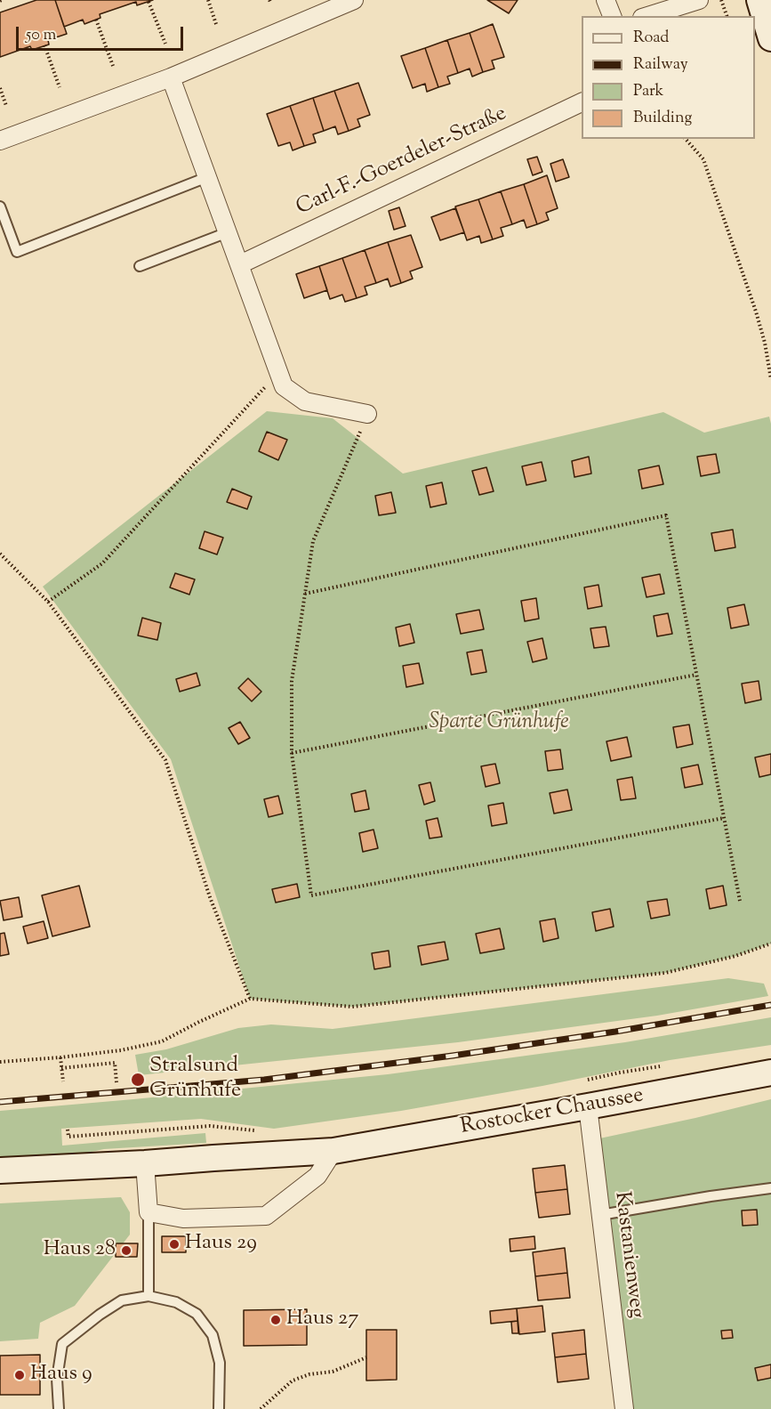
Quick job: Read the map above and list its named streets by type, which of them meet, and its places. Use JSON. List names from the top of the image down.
{
  "streets": {
    "main road": ["Rostocker Chaussee"],
    "street": ["Carl-F.-Goerdeler-Straße", "Kastanienweg"]
  },
  "crossings": [
    ["Rostocker Chaussee", "Kastanienweg"]
  ],
  "parks": ["Sparte Grünhufe"],
  "places": [
    "Stralsund Grünhufe",
    "Haus 29",
    "Haus 28",
    "Haus 27",
    "Haus 9"
  ],
  "legend": [
    "Road",
    "Railway",
    "Park",
    "Building"
  ],
  "scale_bar": "50 m"
}
